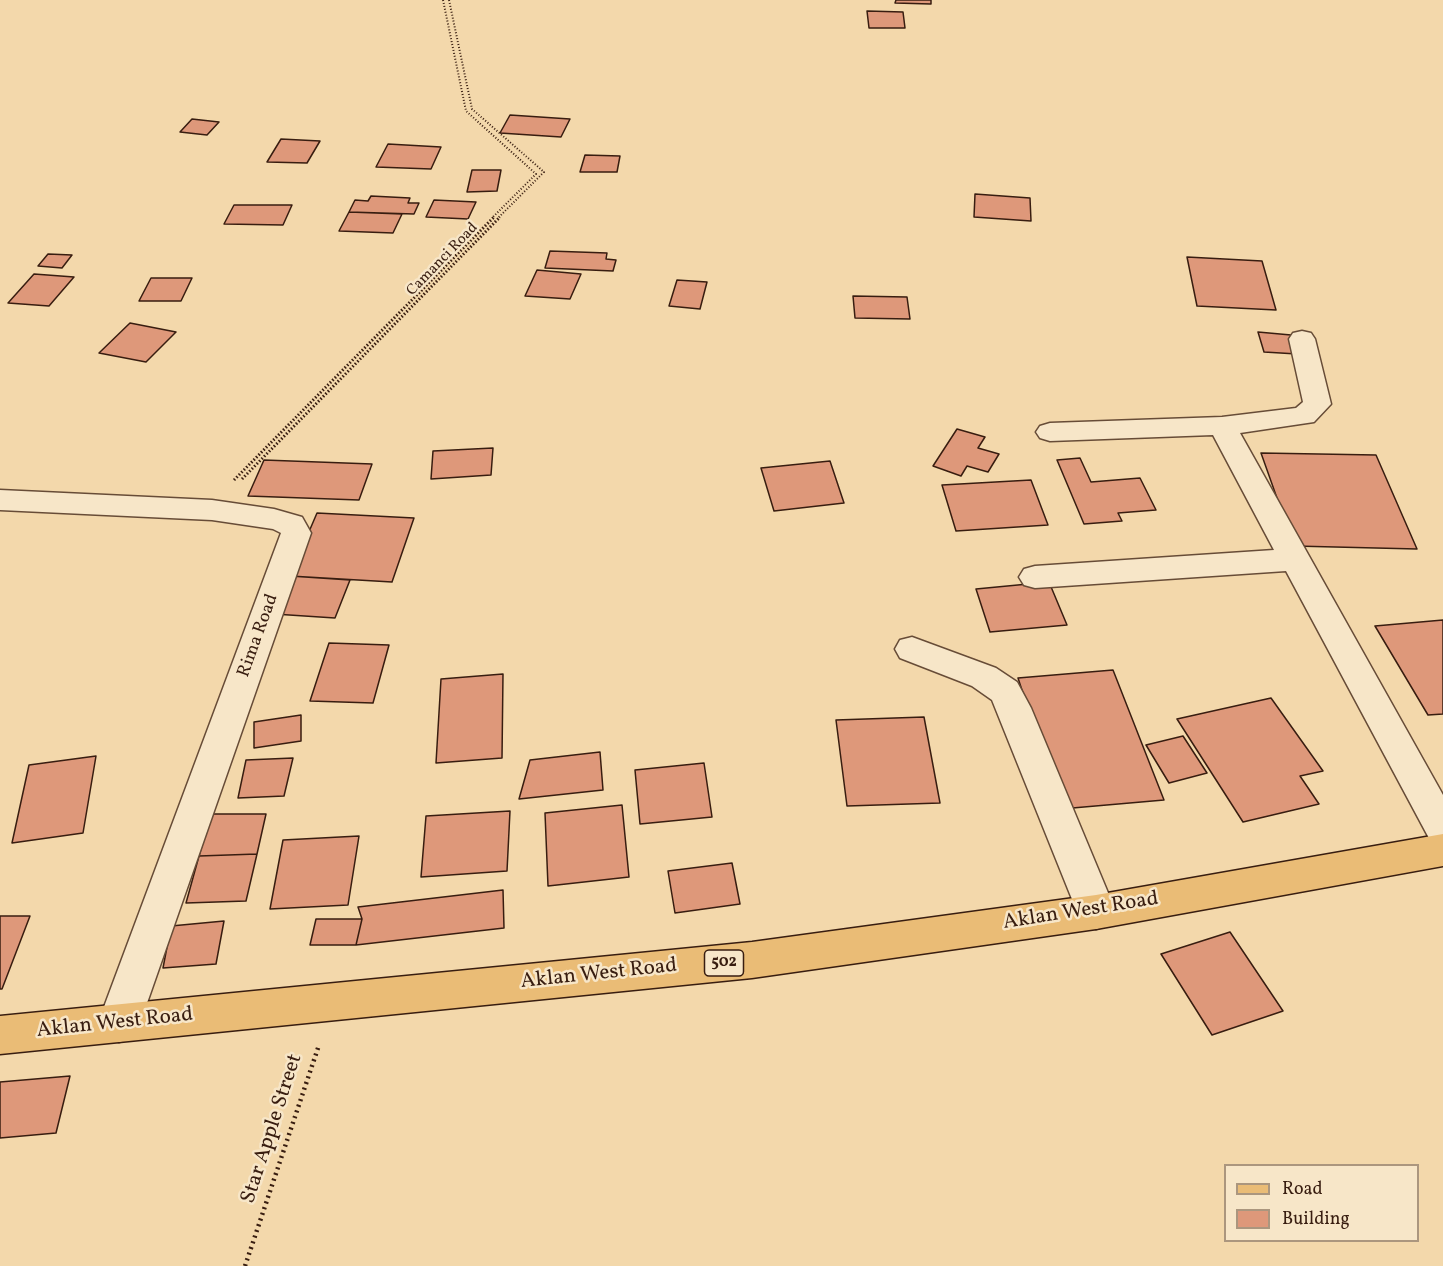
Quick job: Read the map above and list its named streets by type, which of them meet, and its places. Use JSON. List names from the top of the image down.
{
  "streets": {
    "main road": ["Aklan West Road", "502"],
    "street": ["Rima Road"],
    "path": ["Camanci Road", "Star Apple Street"]
  },
  "crossings": [
    ["Camanci Road", "Rima Road"],
    ["Rima Road", "Aklan West Road"],
    ["Aklan West Road", "Star Apple Street"]
  ],
  "legend": ["Road", "Building"]
}
